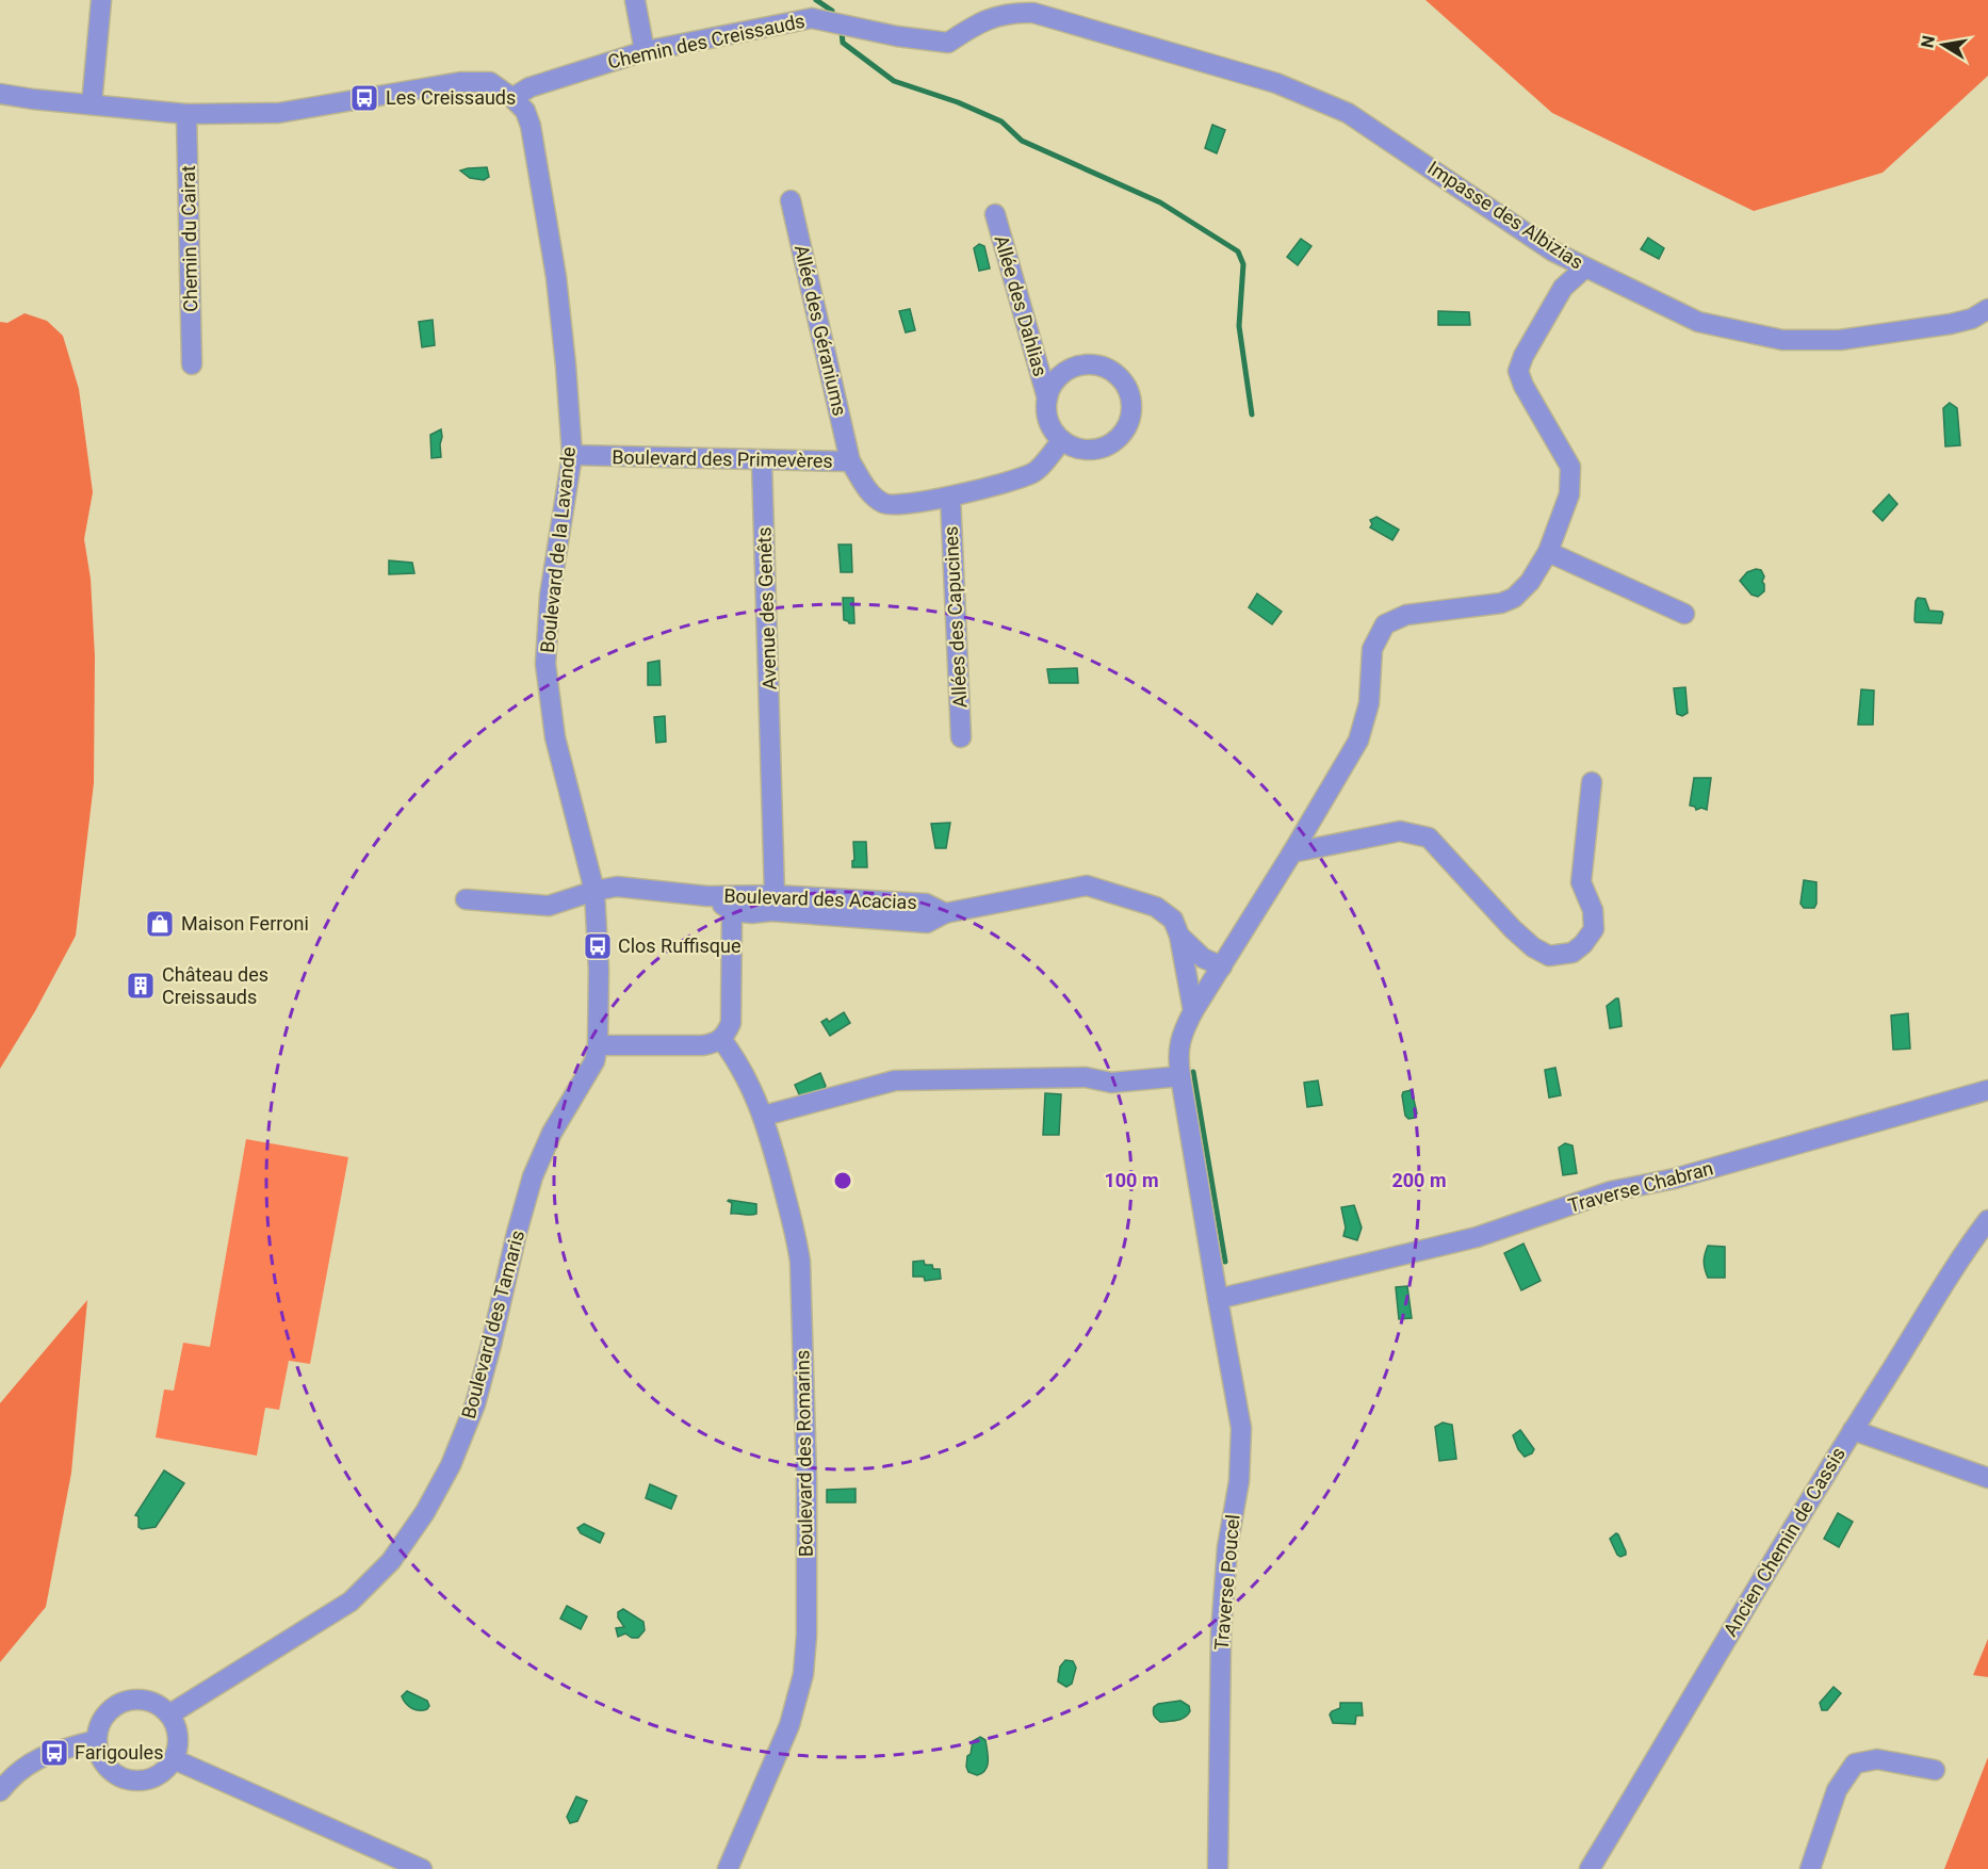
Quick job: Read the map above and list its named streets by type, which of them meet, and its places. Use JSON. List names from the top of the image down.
{
  "streets": {
    "street": [
      "Chemin des Creissauds",
      "Impasse des Albizias",
      "Chemin du Cairat",
      "Allée des Dahlias",
      "Allée des Géraniums",
      "Boulevard des Primevères",
      "Boulevard de la Lavande",
      "Avenue des Genêts",
      "Allées des Capucines",
      "Boulevard des Acacias",
      "Traverse Chabran",
      "Boulevard des Tamaris",
      "Boulevard des Romarins",
      "Ancien Chemin de Cassis",
      "Traverse Poucel"
    ]
  },
  "crossings": [
    ["Chemin des Creissauds", "Impasse des Albizias"],
    ["Chemin des Creissauds", "Boulevard de la Lavande"],
    ["Impasse des Albizias", "Traverse Poucel"],
    ["Allée des Dahlias", "Boulevard des Primevères"],
    ["Allée des Géraniums", "Boulevard des Primevères"],
    ["Boulevard des Primevères", "Boulevard de la Lavande"],
    ["Boulevard des Primevères", "Avenue des Genêts"],
    ["Boulevard des Primevères", "Allées des Capucines"],
    ["Boulevard de la Lavande", "Boulevard des Acacias"],
    ["Boulevard de la Lavande", "Boulevard des Tamaris"],
    ["Avenue des Genêts", "Boulevard des Acacias"],
    ["Boulevard des Acacias", "Boulevard des Romarins"],
    ["Boulevard des Acacias", "Traverse Poucel"],
    ["Traverse Chabran", "Traverse Poucel"]
  ],
  "places": {
    "bus stop": ["Les Creissauds", "Clos Ruffisque", "Farigoules"],
    "shop": ["Maison Ferroni"],
    "building": ["Château des Creissauds"]
  },
  "north": "left",
  "rings": ["100 m", "200 m"]
}
